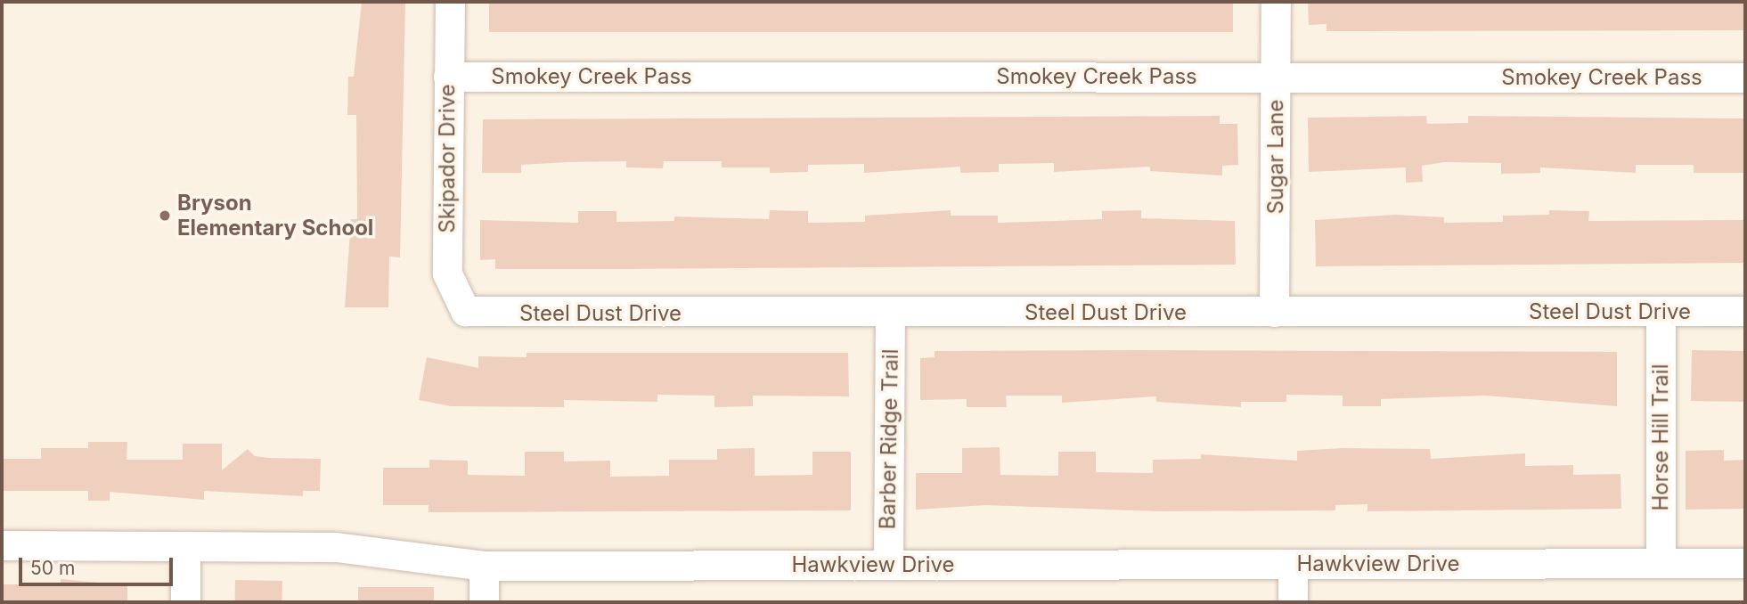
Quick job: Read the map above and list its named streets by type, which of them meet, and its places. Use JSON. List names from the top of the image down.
{
  "streets": {
    "street": [
      "Smokey Creek Pass",
      "Sugar Lane",
      "Skipador Drive",
      "Steel Dust Drive",
      "Horse Hill Trail",
      "Barber Ridge Trail",
      "Hawkview Drive"
    ]
  },
  "crossings": [
    ["Smokey Creek Pass", "Sugar Lane"],
    ["Smokey Creek Pass", "Skipador Drive"],
    ["Sugar Lane", "Steel Dust Drive"],
    ["Skipador Drive", "Steel Dust Drive"],
    ["Steel Dust Drive", "Horse Hill Trail"],
    ["Steel Dust Drive", "Barber Ridge Trail"],
    ["Horse Hill Trail", "Hawkview Drive"],
    ["Barber Ridge Trail", "Hawkview Drive"]
  ],
  "places": ["Bryson Elementary School"],
  "scale_bar": "50 m"
}
